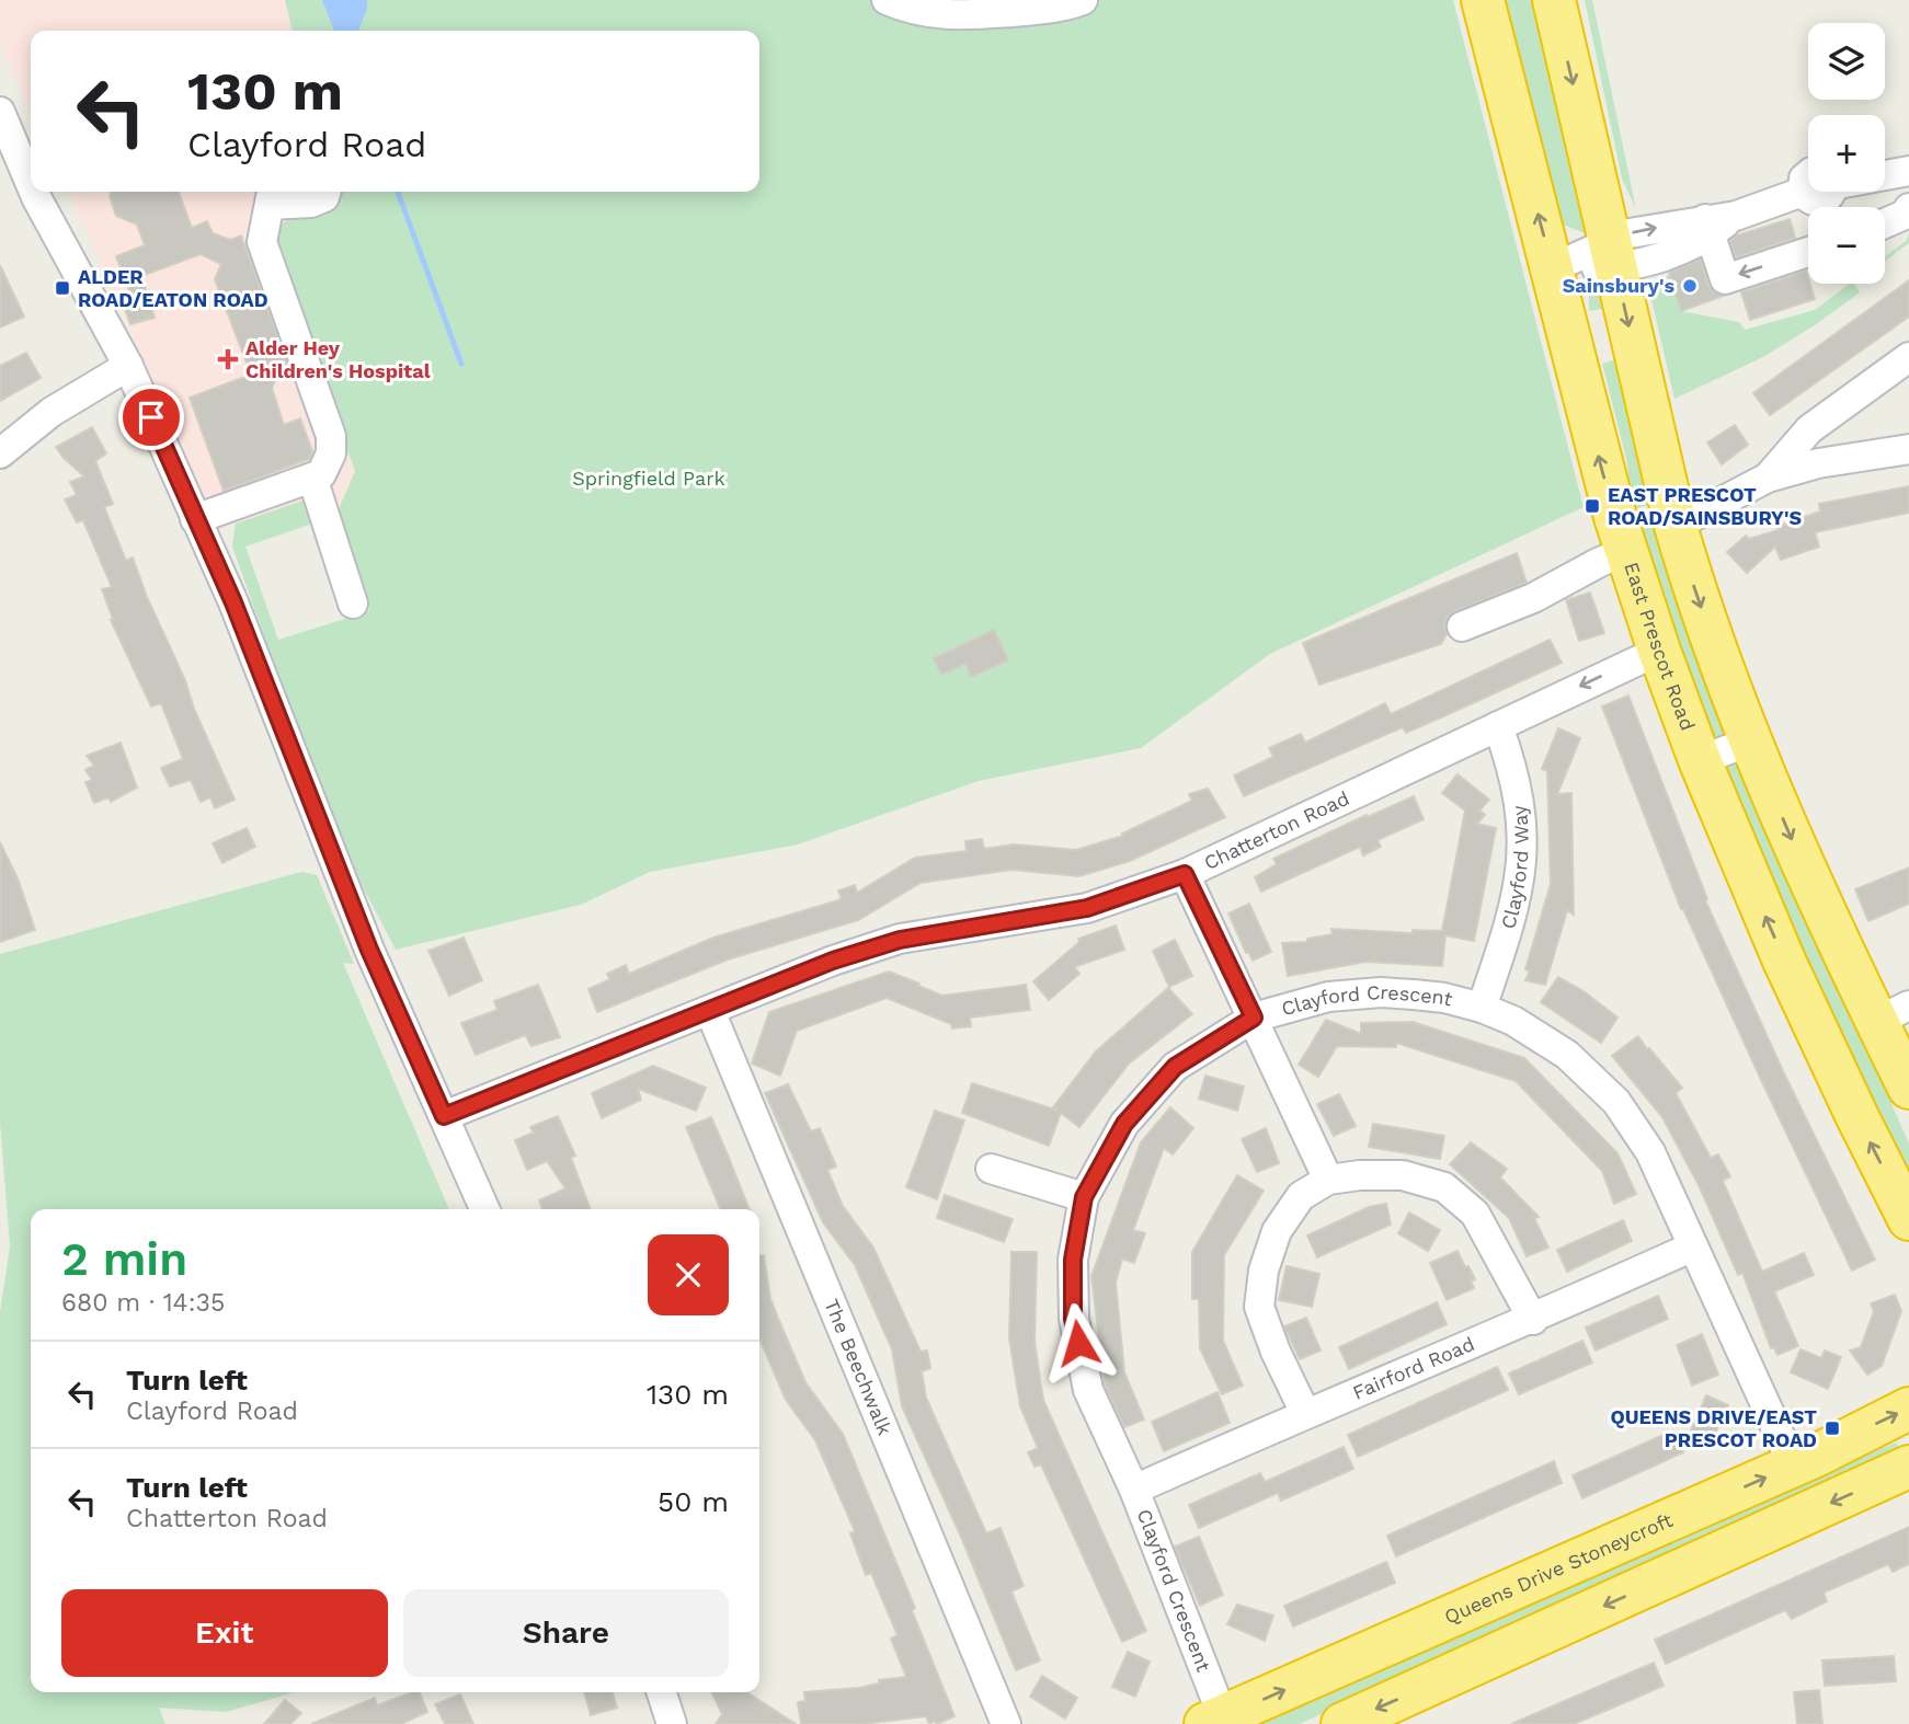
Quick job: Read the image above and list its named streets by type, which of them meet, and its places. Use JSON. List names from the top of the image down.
{
  "streets": {
    "highway": ["East Prescot Road", "Queens Drive Stoneycroft"],
    "street": [
      "Chatterton Road",
      "Clayford Way",
      "Clayford Crescent",
      "The Beechwalk",
      "Fairford Road"
    ]
  },
  "crossings": [
    ["East Prescot Road", "Chatterton Road"],
    ["Chatterton Road", "Clayford Way"],
    ["Chatterton Road", "The Beechwalk"],
    ["Clayford Way", "Clayford Crescent"],
    ["Clayford Crescent", "Fairford Road"],
    ["Clayford Crescent", "Queens Drive Stoneycroft"]
  ],
  "parks": ["Springfield Park"],
  "places": {
    "other": ["Sainsbury's"],
    "transit": ["ALDER ROAD/EATON ROAD", "EAST PRESCOT ROAD/SAINSBURY'S", "QUEENS DRIVE/EAST PRESCOT ROAD"],
    "health": ["Alder Hey Children's Hospital"]
  },
  "page": {
    "map_buttons": ["+", "−"],
    "turn": ["130 m", "Clayford Road"],
    "heading": ["2 min", "680 m · 14:35"],
    "list": [
      {
        "name": "Turn left",
        "note": "Clayford Road",
        "value": "130 m"
      },
      {
        "name": "Turn left",
        "note": "Chatterton Road",
        "value": "50 m"
      }
    ],
    "buttons": ["Exit", "Share"]
  }
}
